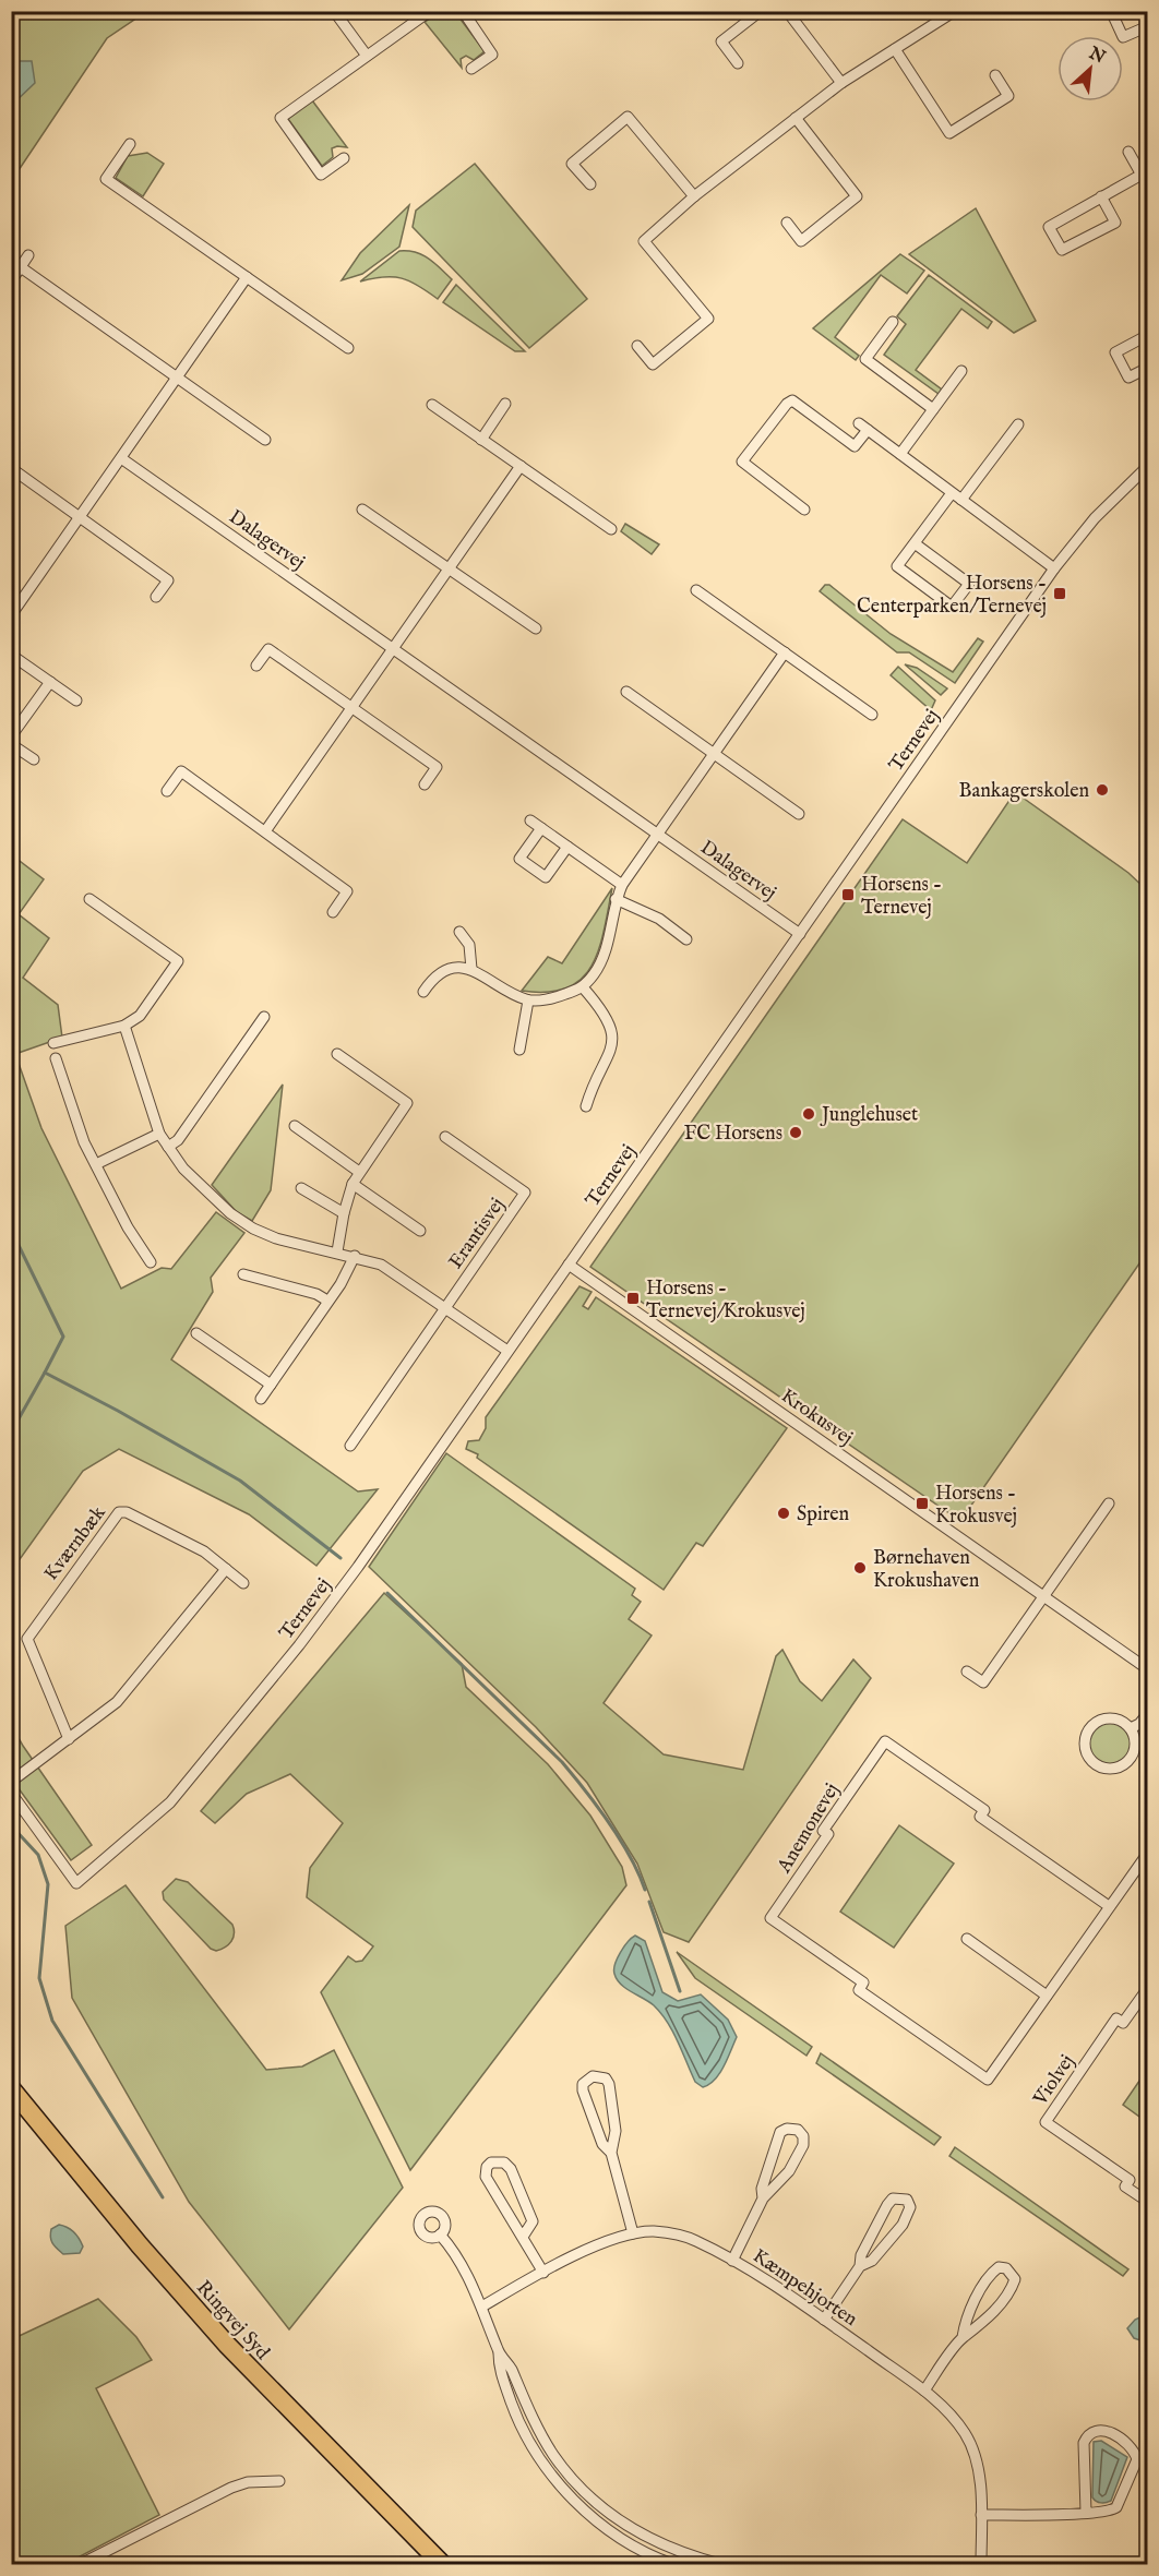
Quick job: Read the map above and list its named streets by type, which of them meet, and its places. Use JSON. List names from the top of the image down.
{
  "streets": {
    "highway": ["Ringvej Syd"],
    "street": [
      "Dalagervej",
      "Ternevej",
      "Erantisvej",
      "Krokusvej",
      "Kværnbæk",
      "Anemonevej",
      "Violvej",
      "Kæmpehjorten"
    ]
  },
  "crossings": [
    ["Dalagervej", "Ternevej"],
    ["Ternevej", "Krokusvej"]
  ],
  "places": {
    "transit": [
      "Horsens - Centerparken/Ternevej",
      "Horsens - Ternevej",
      "Horsens - Ternevej/Krokusvej",
      "Horsens - Krokusvej"
    ],
    "other": [
      "Bankagerskolen",
      "Junglehuset",
      "FC Horsens",
      "Spiren",
      "Børnehaven Krokushaven"
    ]
  },
  "north": "top right"
}
